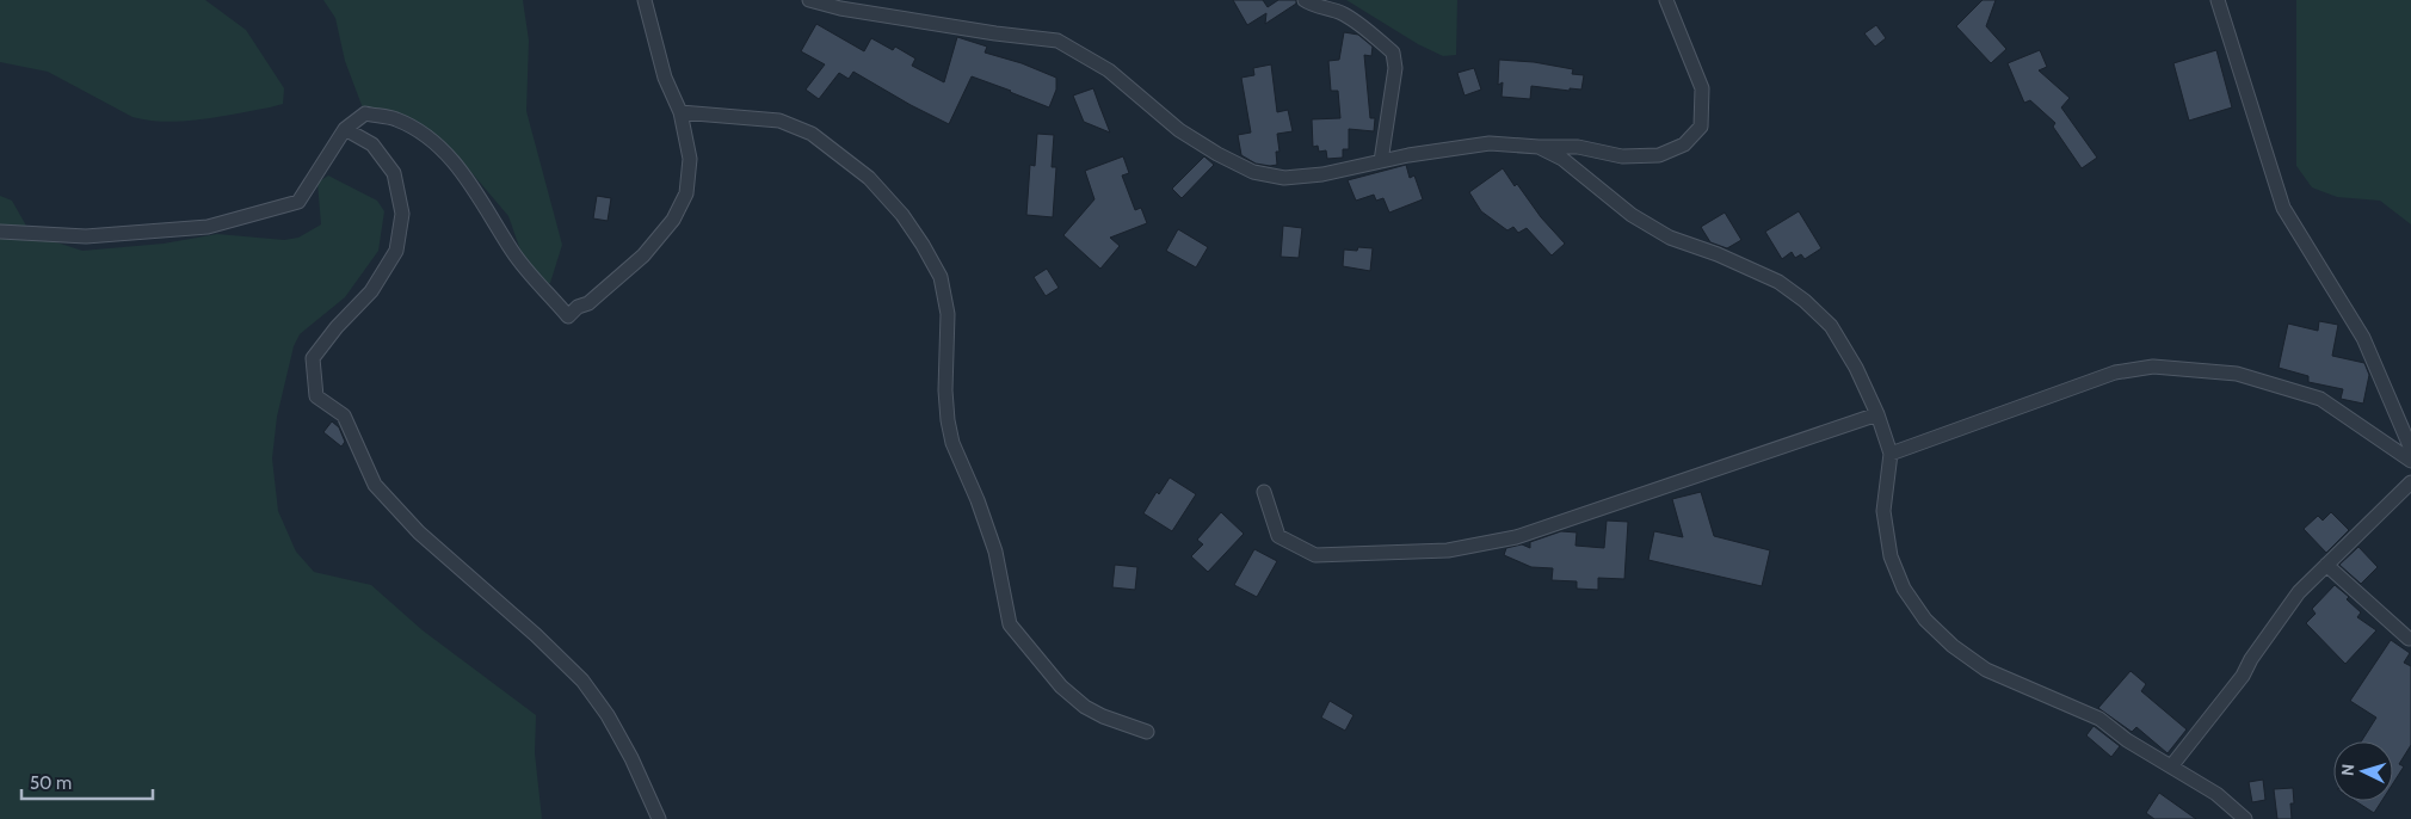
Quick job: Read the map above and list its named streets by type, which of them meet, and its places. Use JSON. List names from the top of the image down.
{
  "scale_bar": "50 m",
  "north": "left"
}
